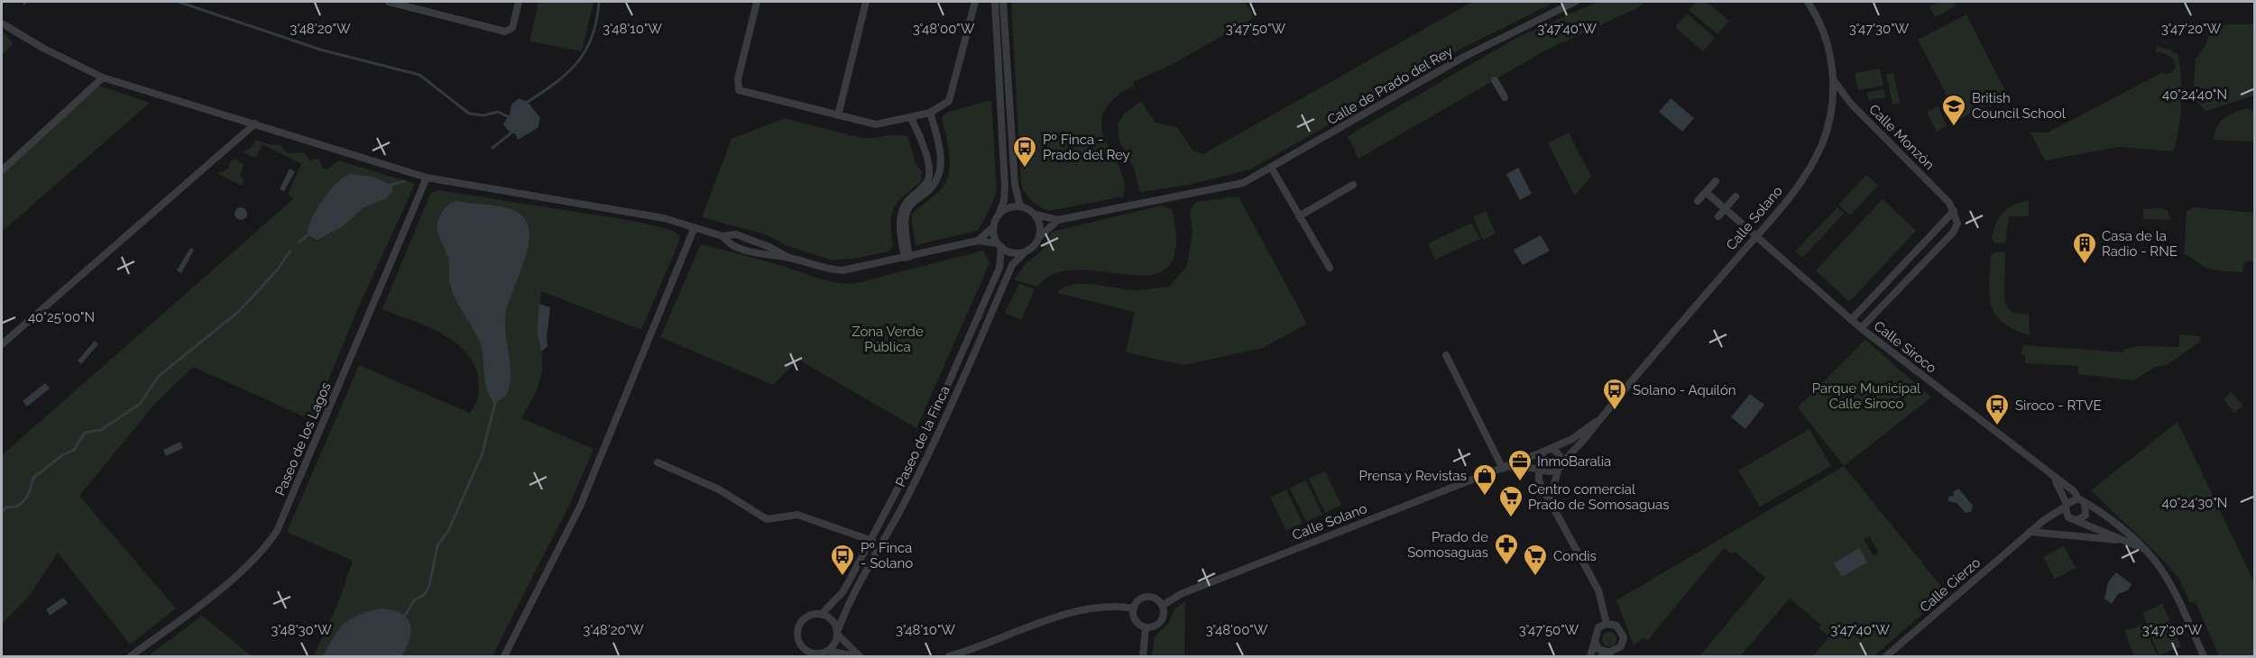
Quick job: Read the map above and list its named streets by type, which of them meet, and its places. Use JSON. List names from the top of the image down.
{
  "streets": {
    "street": [
      "Calle de Prado del Rey",
      "Calle Monzón",
      "Calle Solano",
      "Calle Siroco",
      "Paseo de la Finca",
      "Paseo de los Lagos",
      "Calle Cierzo"
    ]
  },
  "crossings": [
    ["Calle de Prado del Rey", "Paseo de la Finca"],
    ["Calle Monzón", "Calle Solano"],
    ["Calle Solano", "Calle Siroco"],
    ["Calle Siroco", "Calle Cierzo"]
  ],
  "parks": ["Zona Verde Pública", "Parque Municipal Calle Siroco"],
  "places": {
    "school or university": ["British Council School"],
    "bus stop": [
      "Pº Finca - Prado del Rey",
      "Solano - Aquilón",
      "Siroco - RTVE",
      "Pº Finca - Solano"
    ],
    "building": ["Casa de la Radio - RNE"],
    "office": ["InmoBaralia"],
    "shop": ["Prensa y Revistas"],
    "supermarket": ["Centro comercial Prado de Somosaguas", "Condis"],
    "pharmacy": ["Prado de Somosaguas"]
  },
  "coordinates": [
    "3°48'20\"W",
    "3°48'10\"W",
    "3°48'00\"W",
    "3°47'50\"W",
    "3°47'40\"W",
    "3°47'30\"W",
    "3°47'20\"W",
    "40°24'40\"N",
    "40°25'00\"N",
    "40°24'30\"N",
    "3°48'30\"W"
  ]
}
